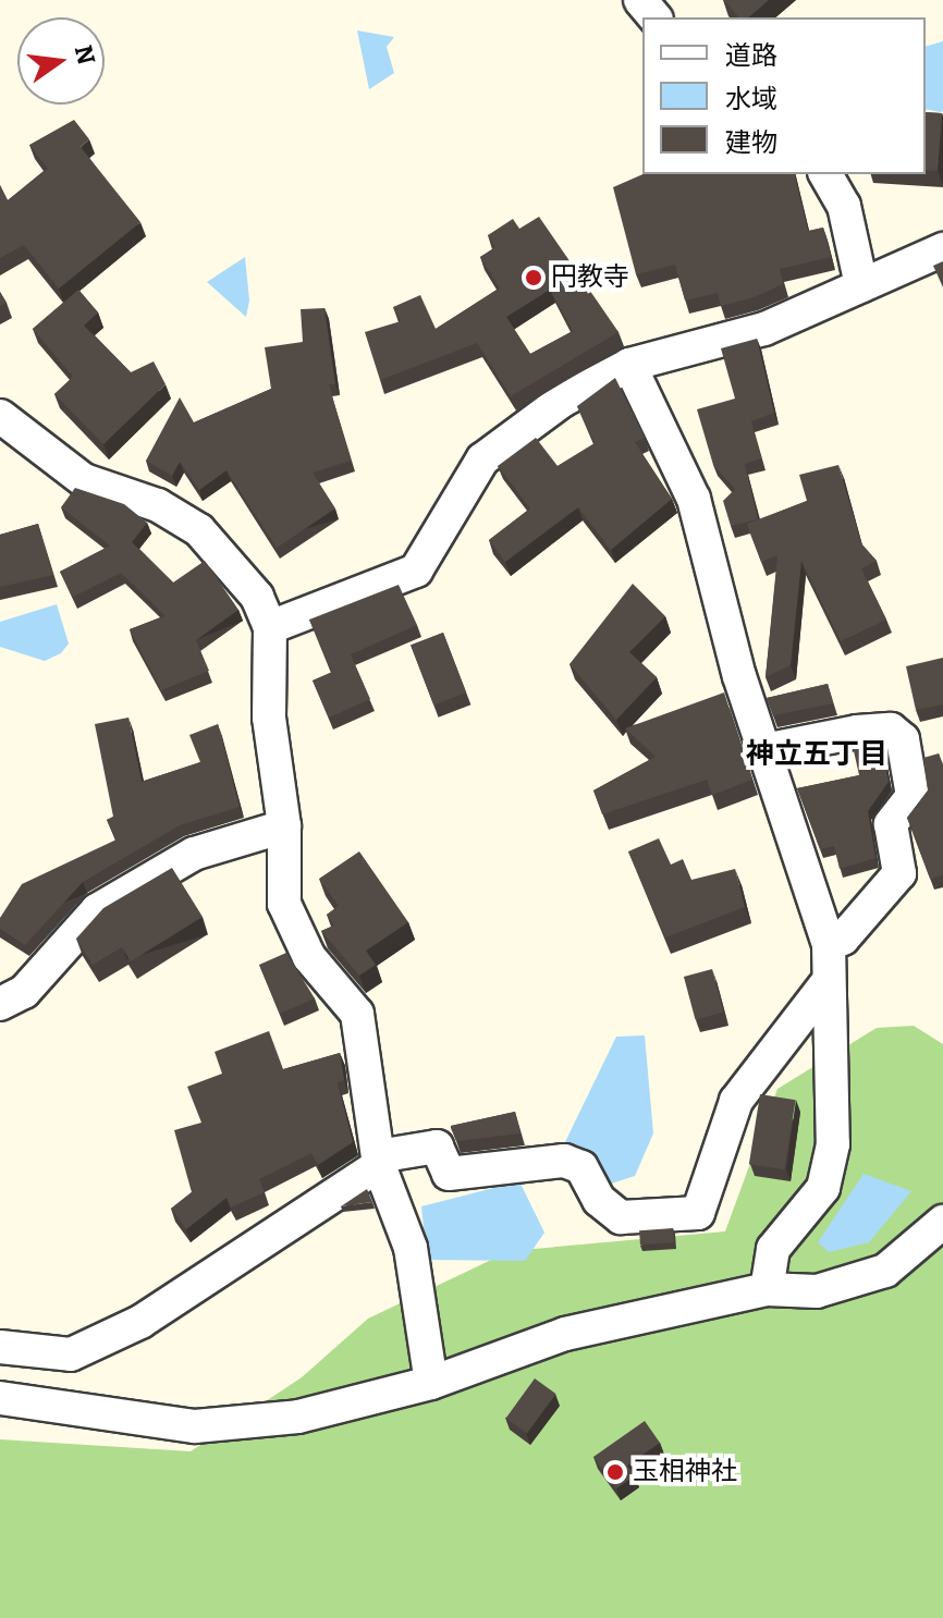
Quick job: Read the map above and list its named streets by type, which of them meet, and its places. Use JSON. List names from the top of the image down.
{
  "districts": ["神立五丁目"],
  "places": ["円教寺", "玉相神社"],
  "legend": ["道路", "水域", "建物"],
  "north": "right"
}
